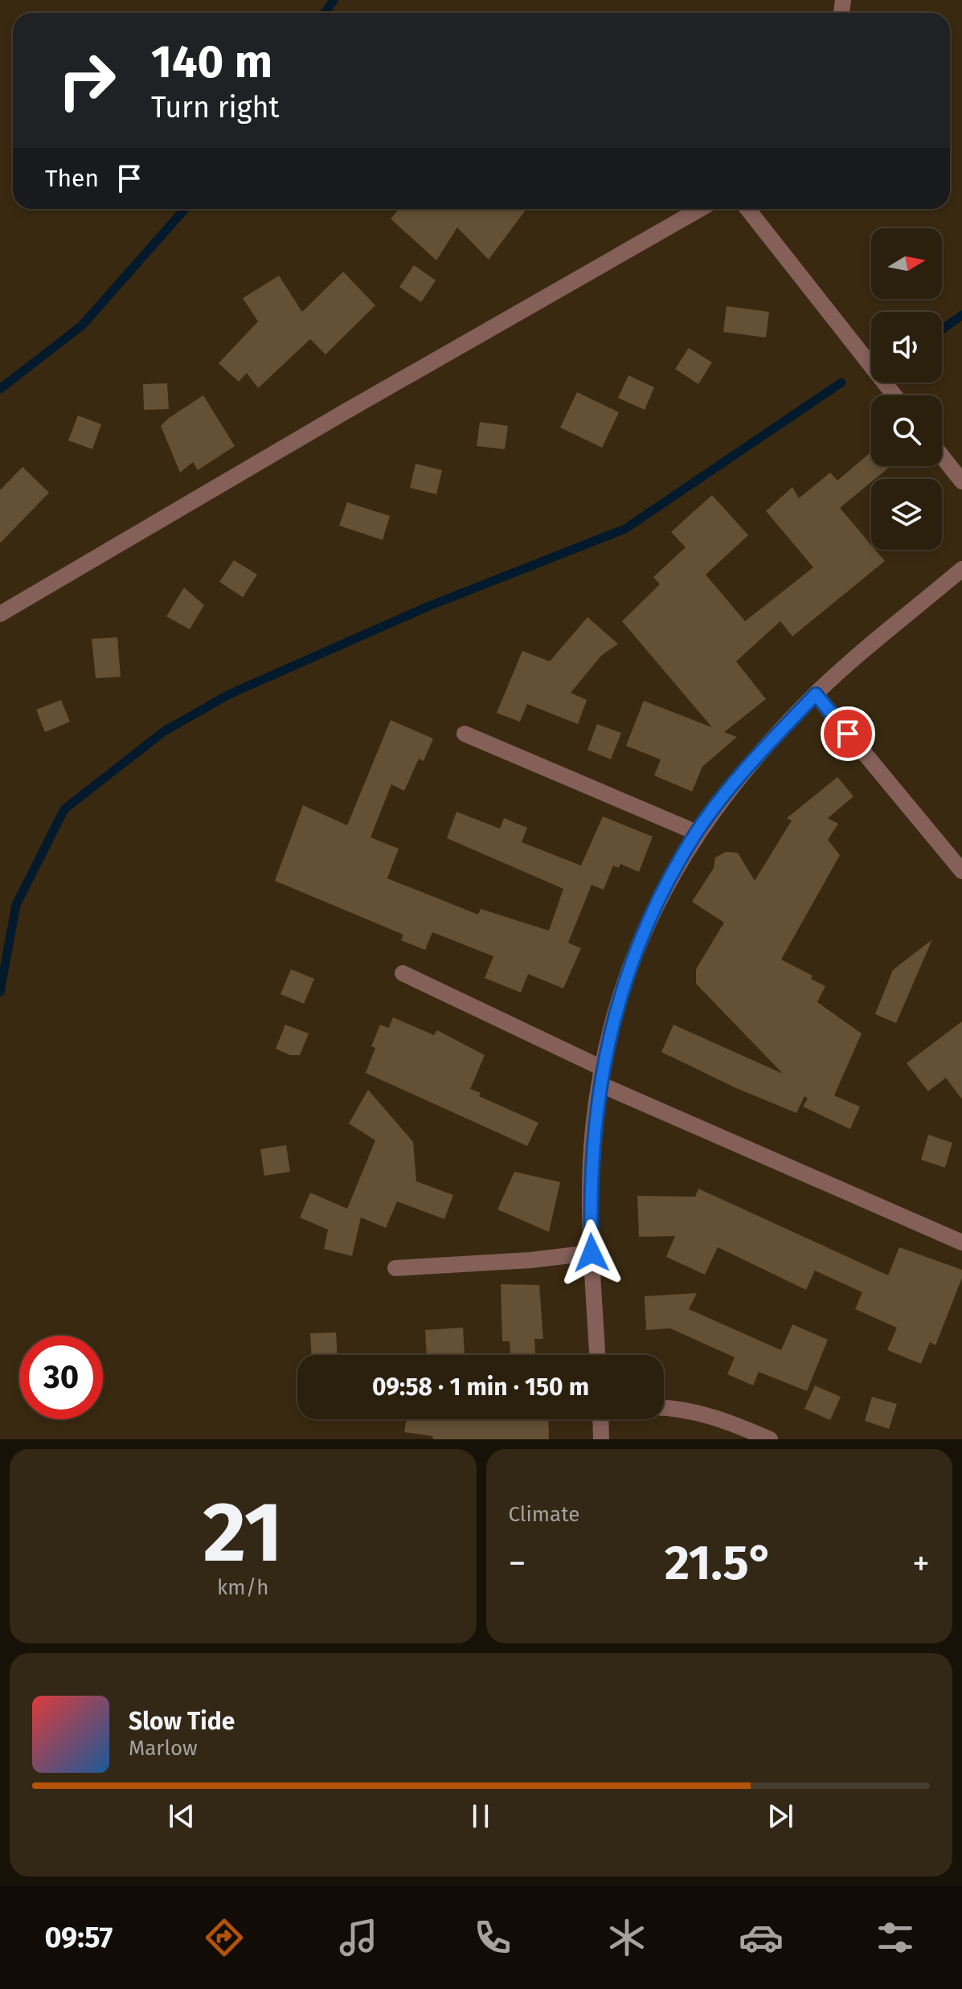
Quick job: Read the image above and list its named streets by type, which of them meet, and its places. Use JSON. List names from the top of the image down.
{
  "north": "right",
  "page": {
    "turn": ["140 m", "Turn right"],
    "then": "Then",
    "limit": "30",
    "trip": "09:58 · 1 min · 150 m",
    "tile": [
      ["21", "km/h"],
      "Climate"
    ],
    "heat": ["−", "21.5°", "+"],
    "song": ["Slow Tide", "Marlow"],
    "tabs": "09:57"
  }
}
